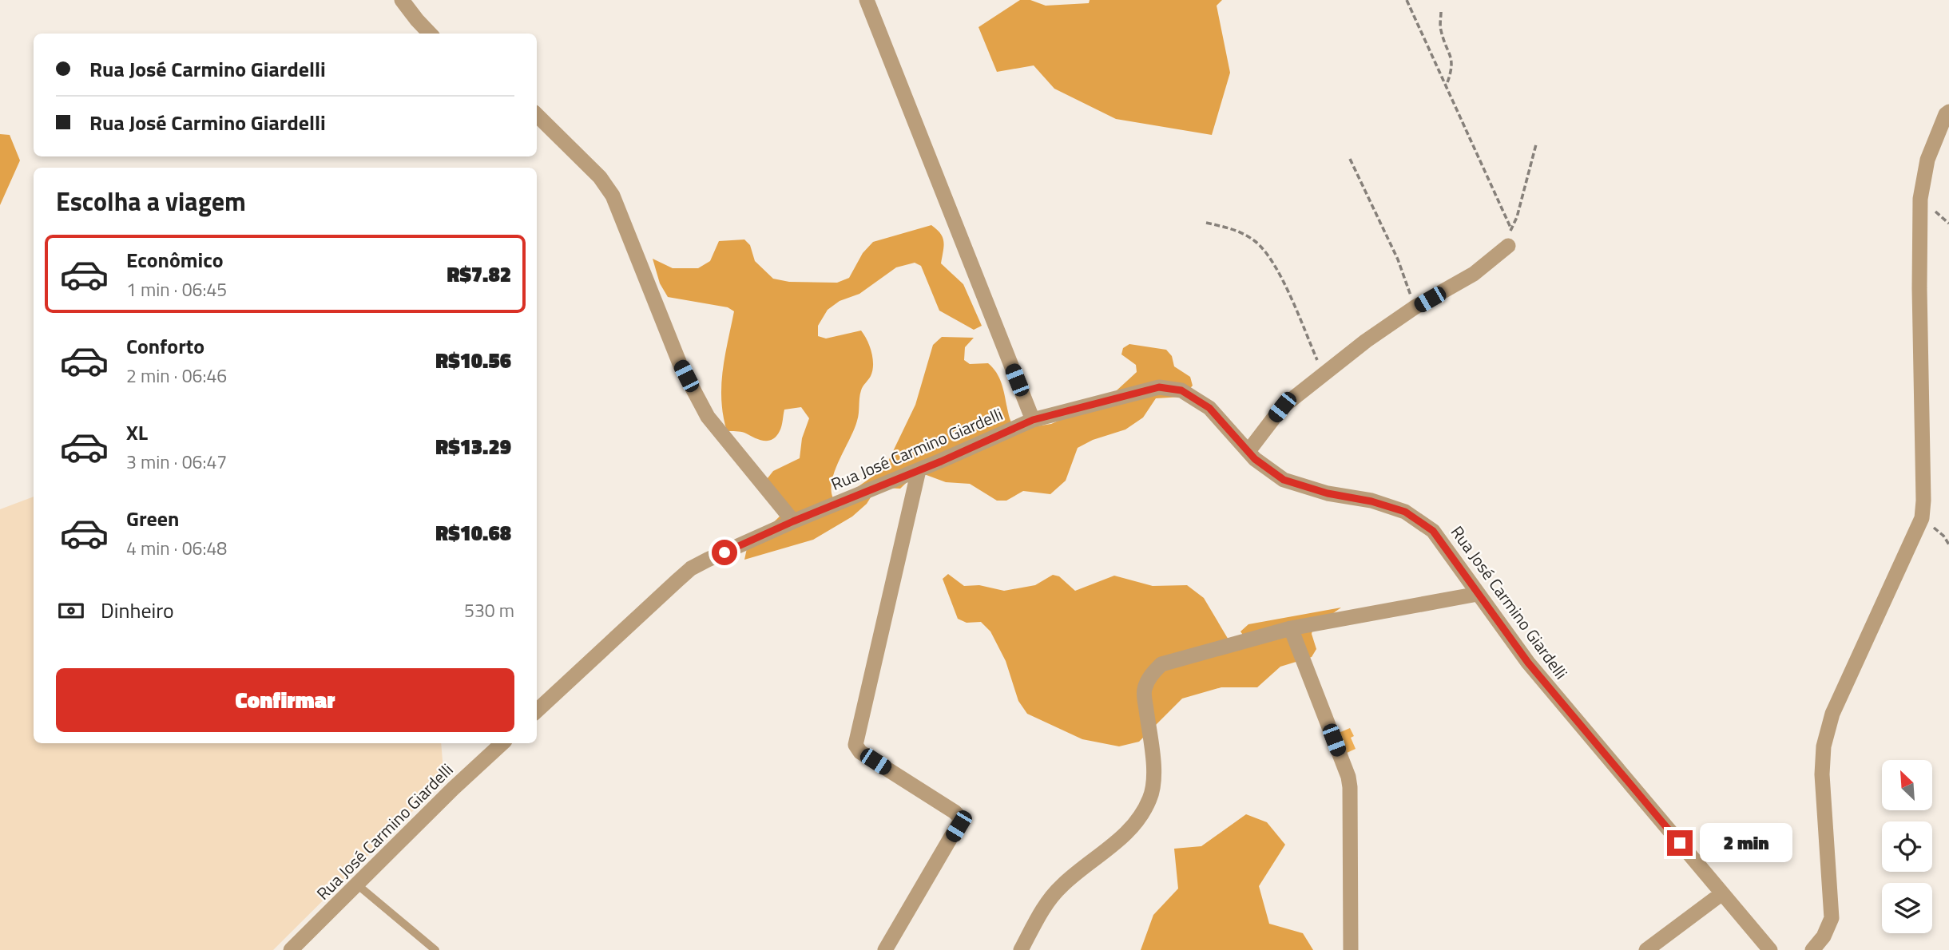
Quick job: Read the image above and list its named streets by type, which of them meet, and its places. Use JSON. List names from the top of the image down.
{
  "streets": {
    "street": ["Rua José Carmino Giardelli"]
  },
  "north": "top left",
  "page": {
    "banner": ["Rua José Carmino Giardelli", "Rua José Carmino Giardelli"],
    "heading": "Escolha a viagem",
    "list": [
      {
        "name": "Econômico",
        "note": "1 min · 06:45",
        "value": "R$7.82"
      },
      {
        "name": "Conforto",
        "note": "2 min · 06:46",
        "value": "R$10.56"
      },
      {
        "name": "XL",
        "note": "3 min · 06:47",
        "value": "R$13.29"
      },
      {
        "name": "Green",
        "note": "4 min · 06:48",
        "value": "R$10.68"
      }
    ],
    "pay": ["Dinheiro", "530 m"],
    "buttons": "Confirmar",
    "bubble": "2 min"
  }
}
